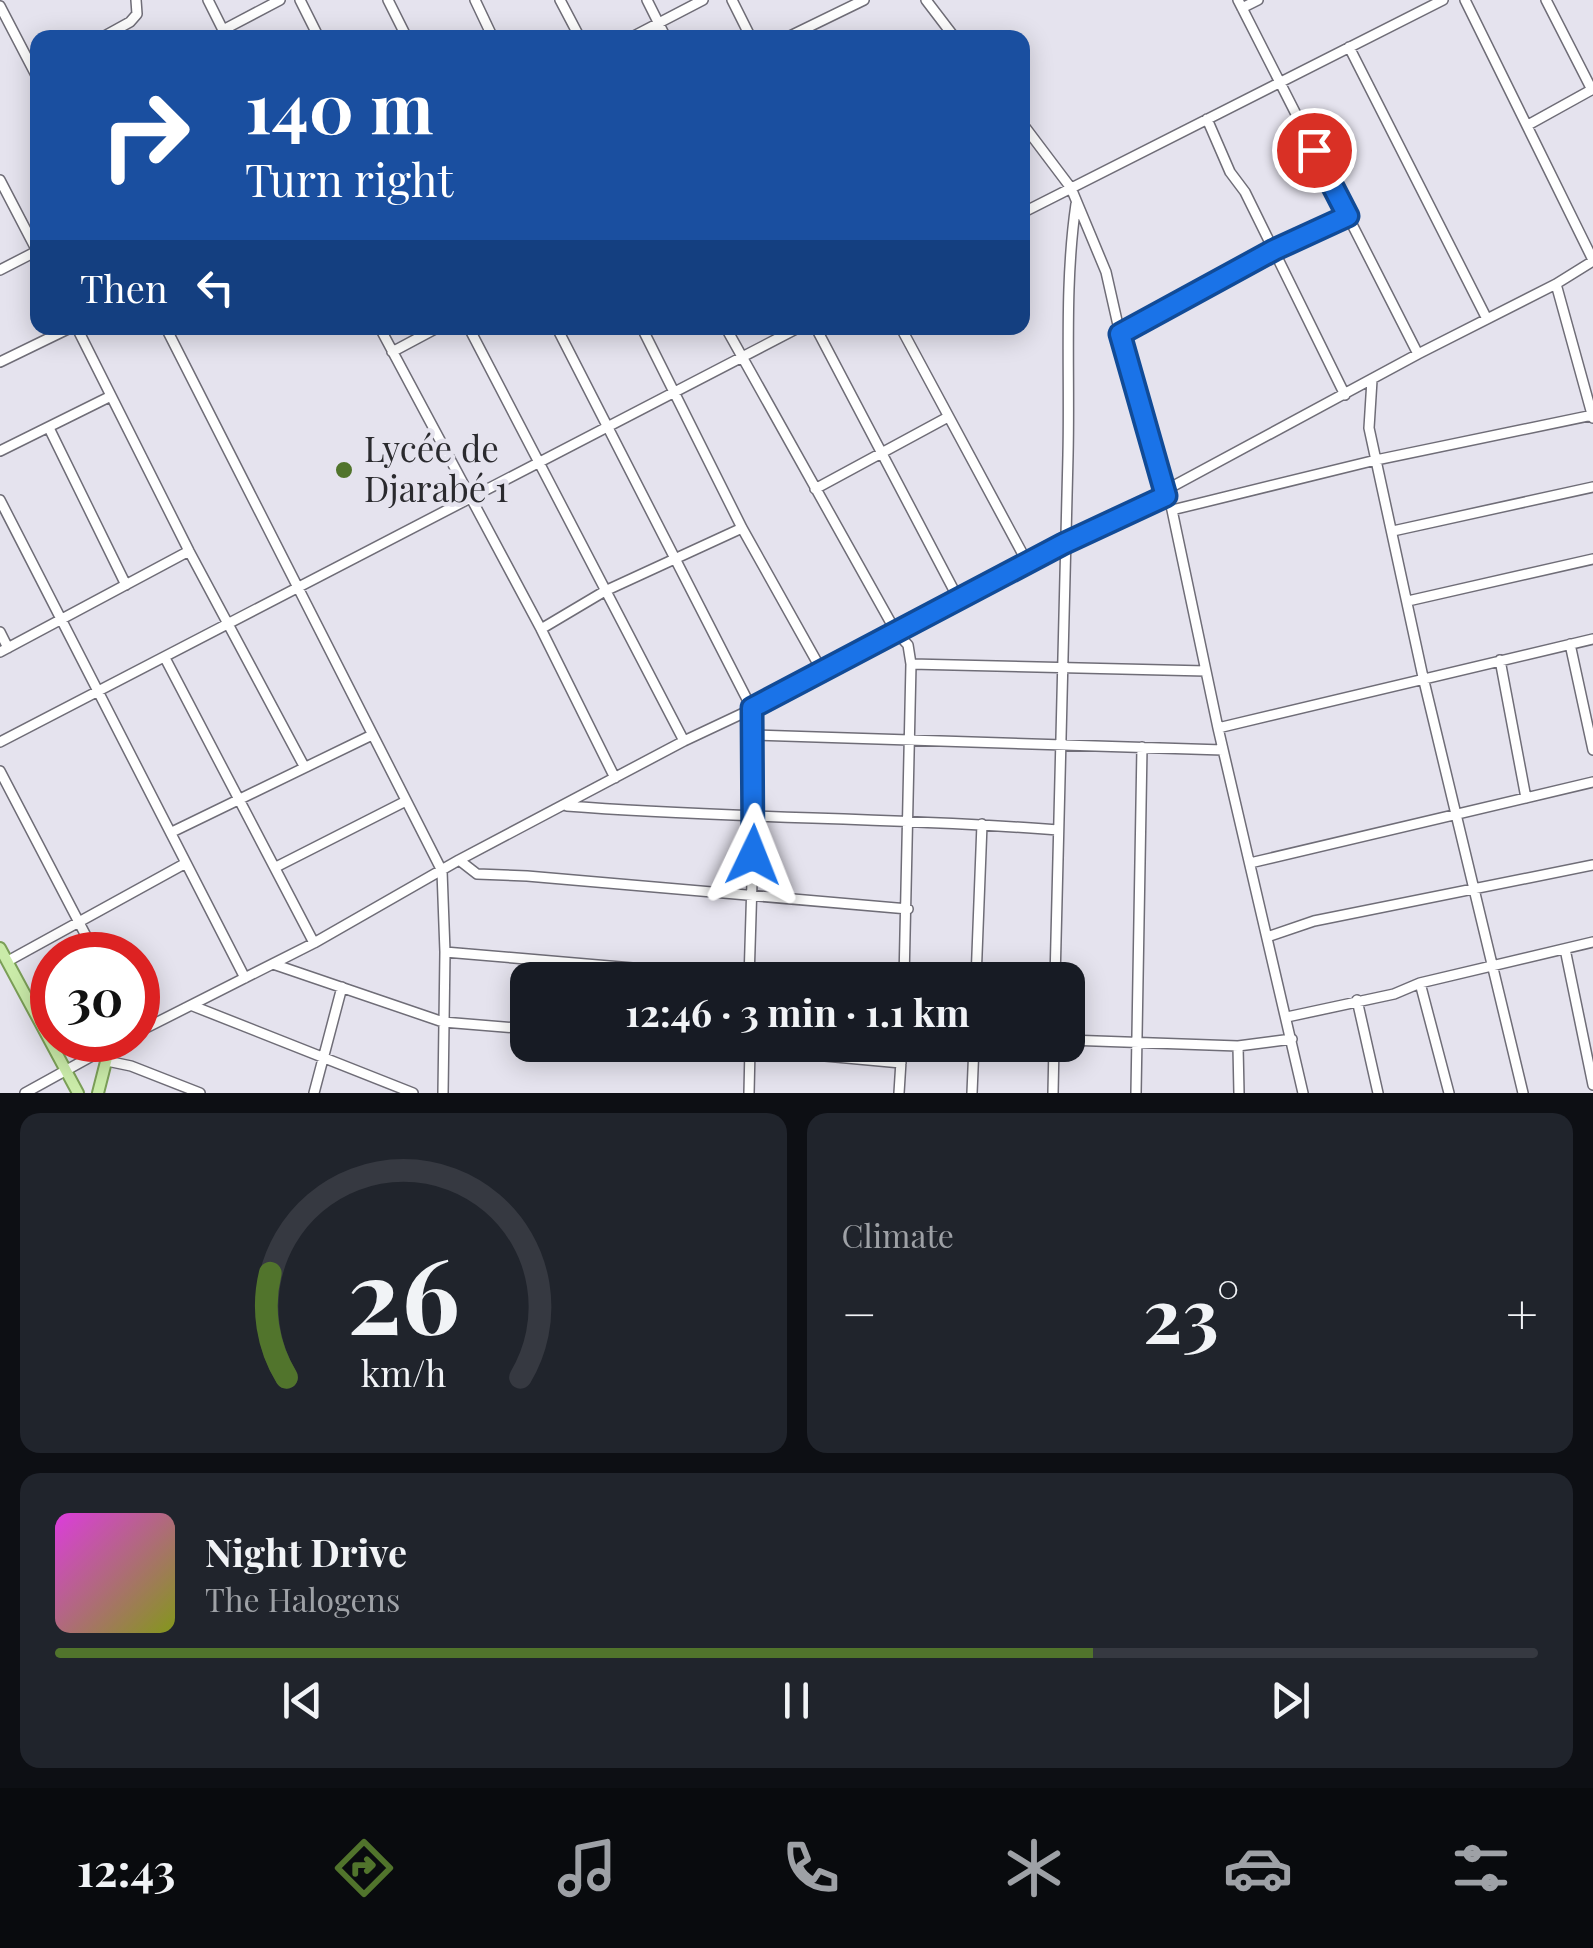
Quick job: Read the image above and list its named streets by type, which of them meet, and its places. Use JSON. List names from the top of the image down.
{
  "places": ["Lycée de Djarabé 1"],
  "page": {
    "turn": ["140 m", "Turn right"],
    "then": "Then",
    "limit": "30",
    "trip": "12:46 · 3 min · 1.1 km",
    "tile": "Climate",
    "heat": ["−", "23°", "+"],
    "song": ["Night Drive", "The Halogens"],
    "tabs": "12:43",
    "gauge": ["26", "km/h"]
  }
}
